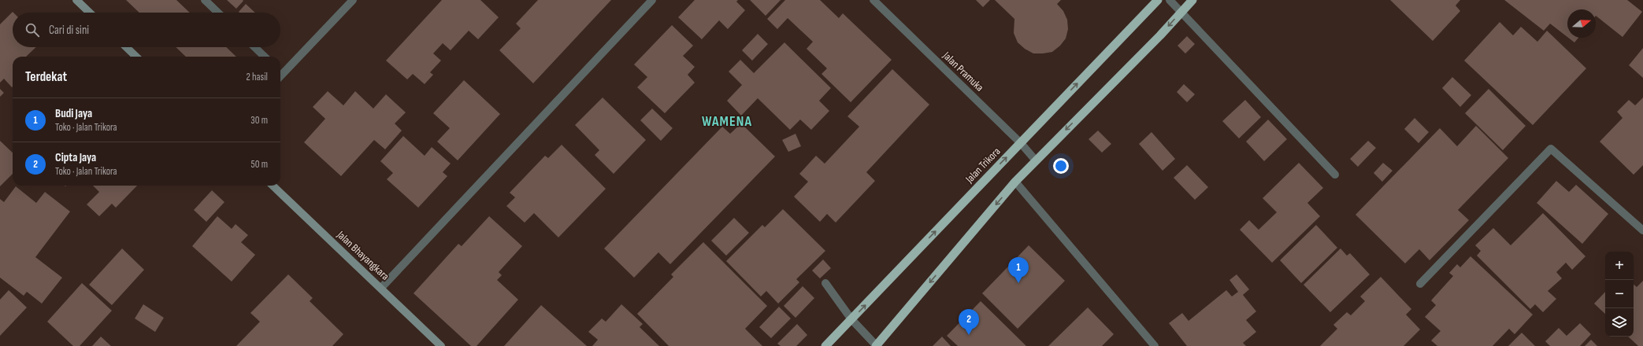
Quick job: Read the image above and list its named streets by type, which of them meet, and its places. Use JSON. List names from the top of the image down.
{
  "streets": {
    "highway": ["Jalan Trikora"],
    "main road": ["Jalan Bhayangkara"],
    "street": ["Jalan Pramuka"]
  },
  "crossings": [
    ["Jalan Pramuka", "Jalan Trikora"]
  ],
  "districts": ["WAMENA"],
  "north": "right",
  "page": {
    "search": "Cari di sini",
    "heading": ["Terdekat", "2 hasil"],
    "list": [
      {
        "mark": "1",
        "name": "Budi Jaya",
        "note": "Toko · Jalan Trikora",
        "value": "30 m"
      },
      {
        "mark": "2",
        "name": "Cipta Jaya",
        "note": "Toko · Jalan Trikora",
        "value": "50 m"
      }
    ],
    "map_buttons": ["+", "−"],
    "pins": ["1", "2"]
  }
}
